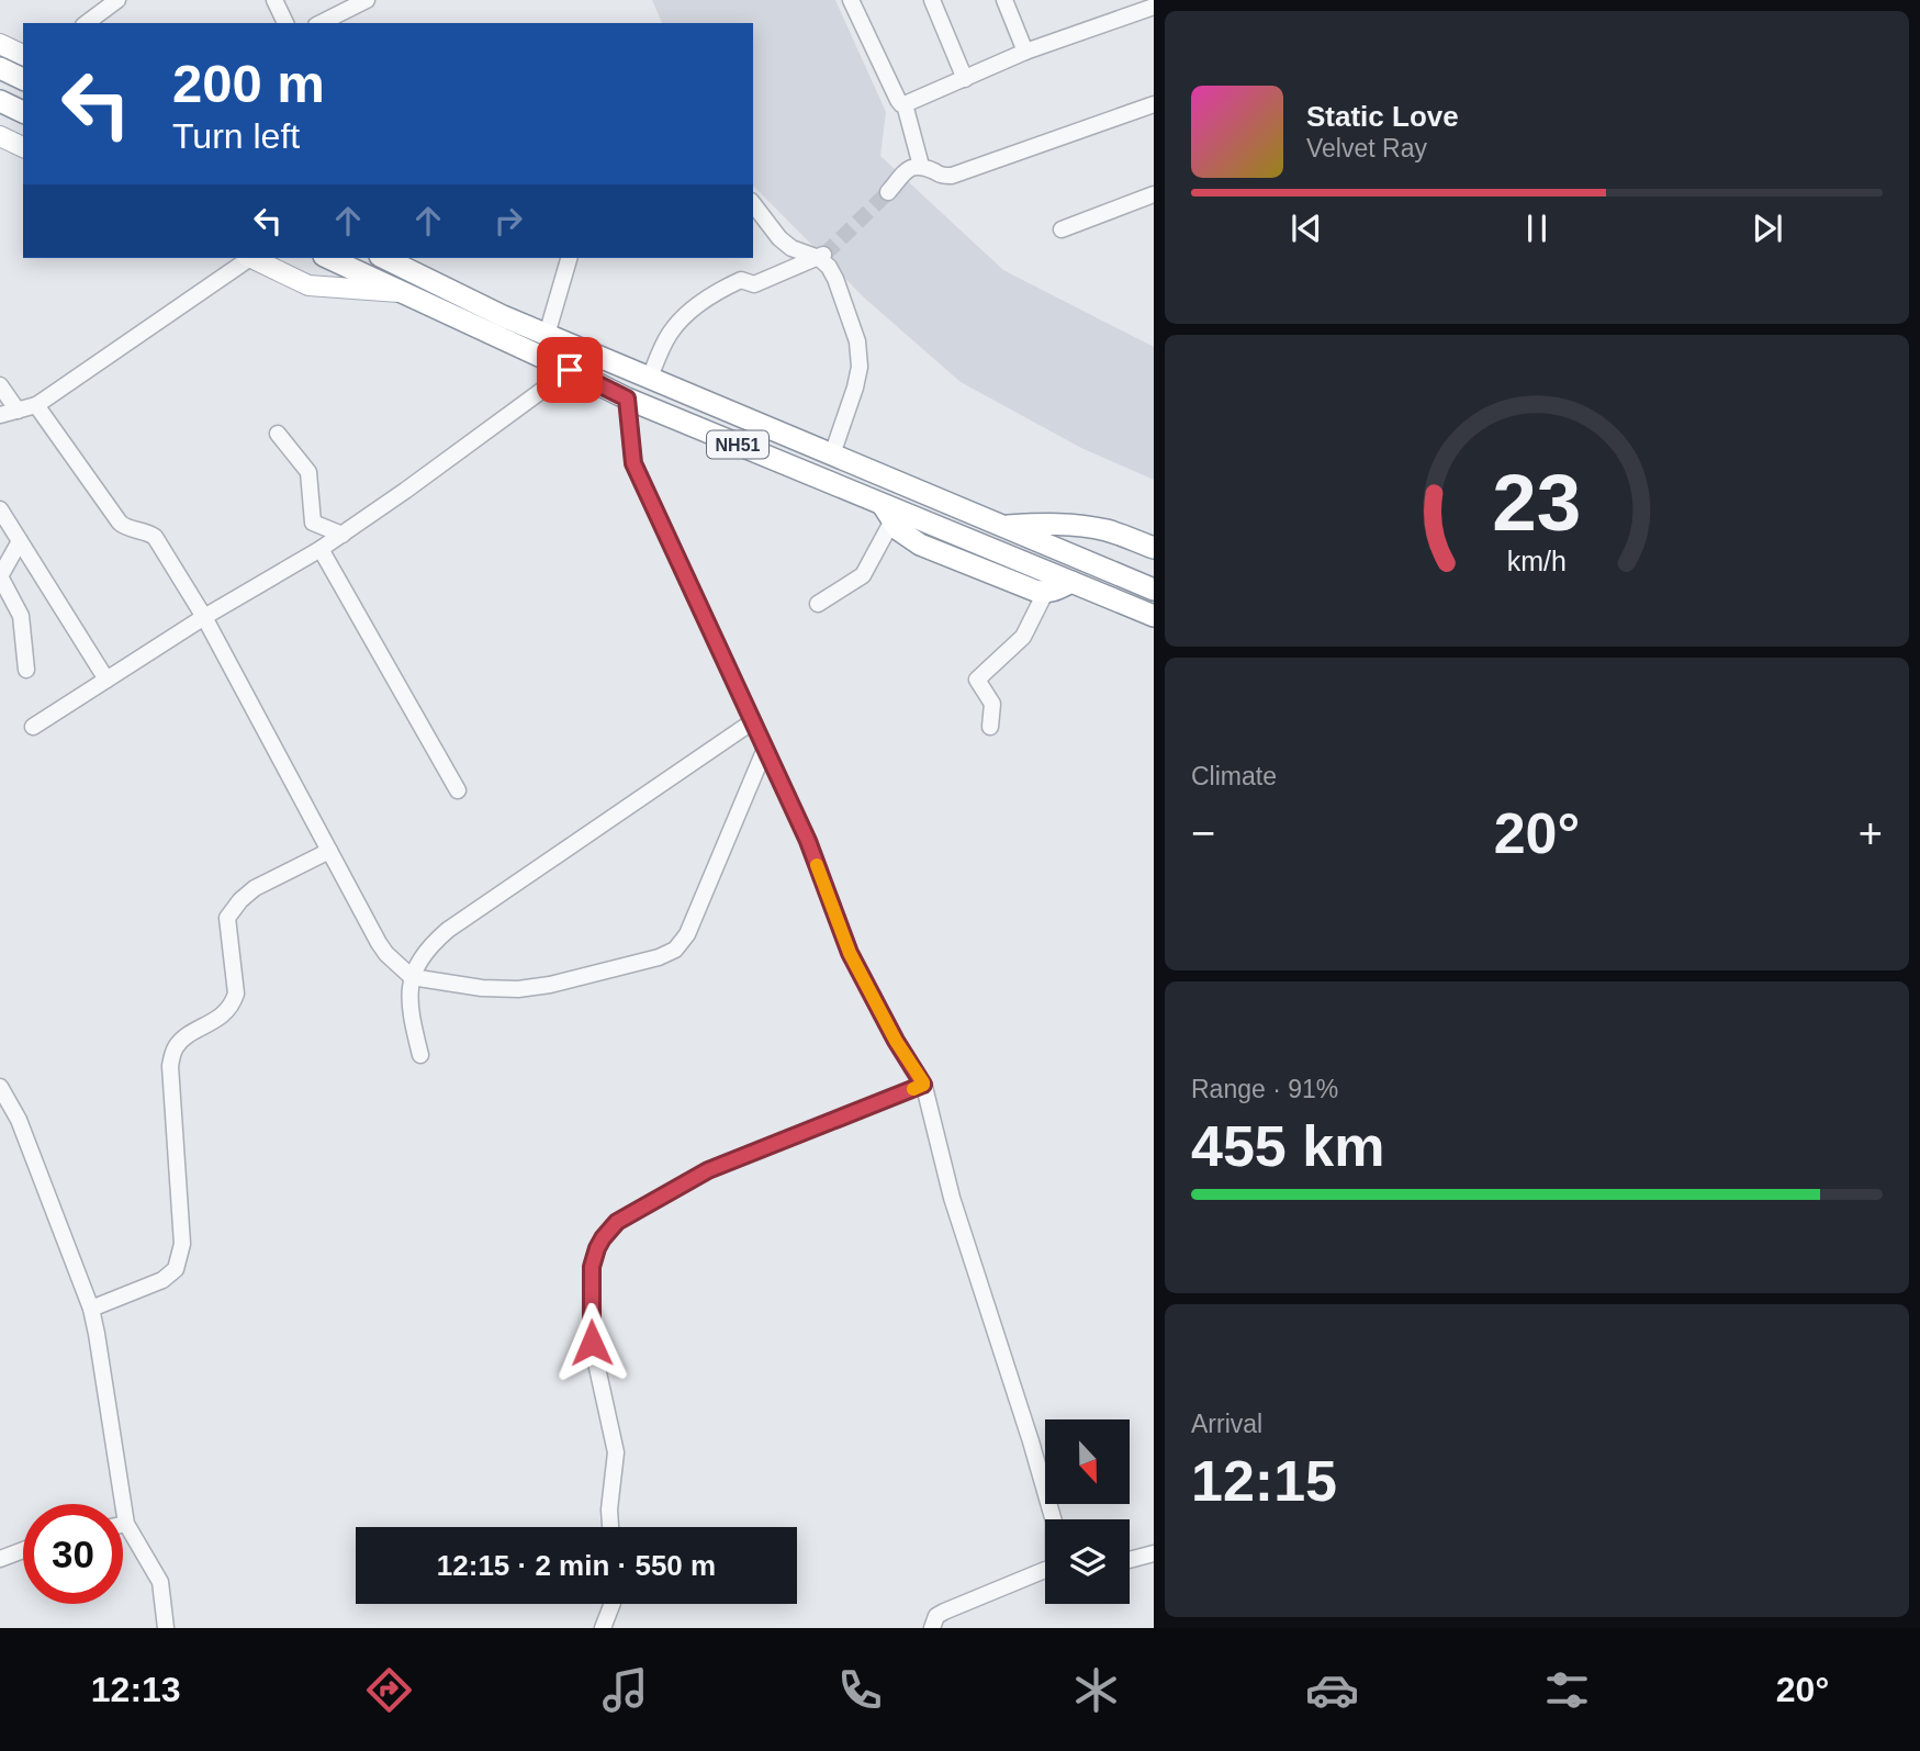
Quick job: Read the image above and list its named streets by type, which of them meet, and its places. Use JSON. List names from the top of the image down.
{
  "streets": {
    "highway": ["NH51"]
  },
  "north": "bottom",
  "page": {
    "turn": ["200 m", "Turn left"],
    "song": ["Static Love", "Velvet Ray"],
    "tile": [
      "Climate",
      ["Range · 91%", "455 km"],
      ["Arrival", "12:15"]
    ],
    "heat": ["−", "20°", "+"],
    "limit": "30",
    "trip": "12:15 · 2 min · 550 m",
    "tabs": ["12:13", "20°"],
    "gauge": ["23", "km/h"]
  }
}
